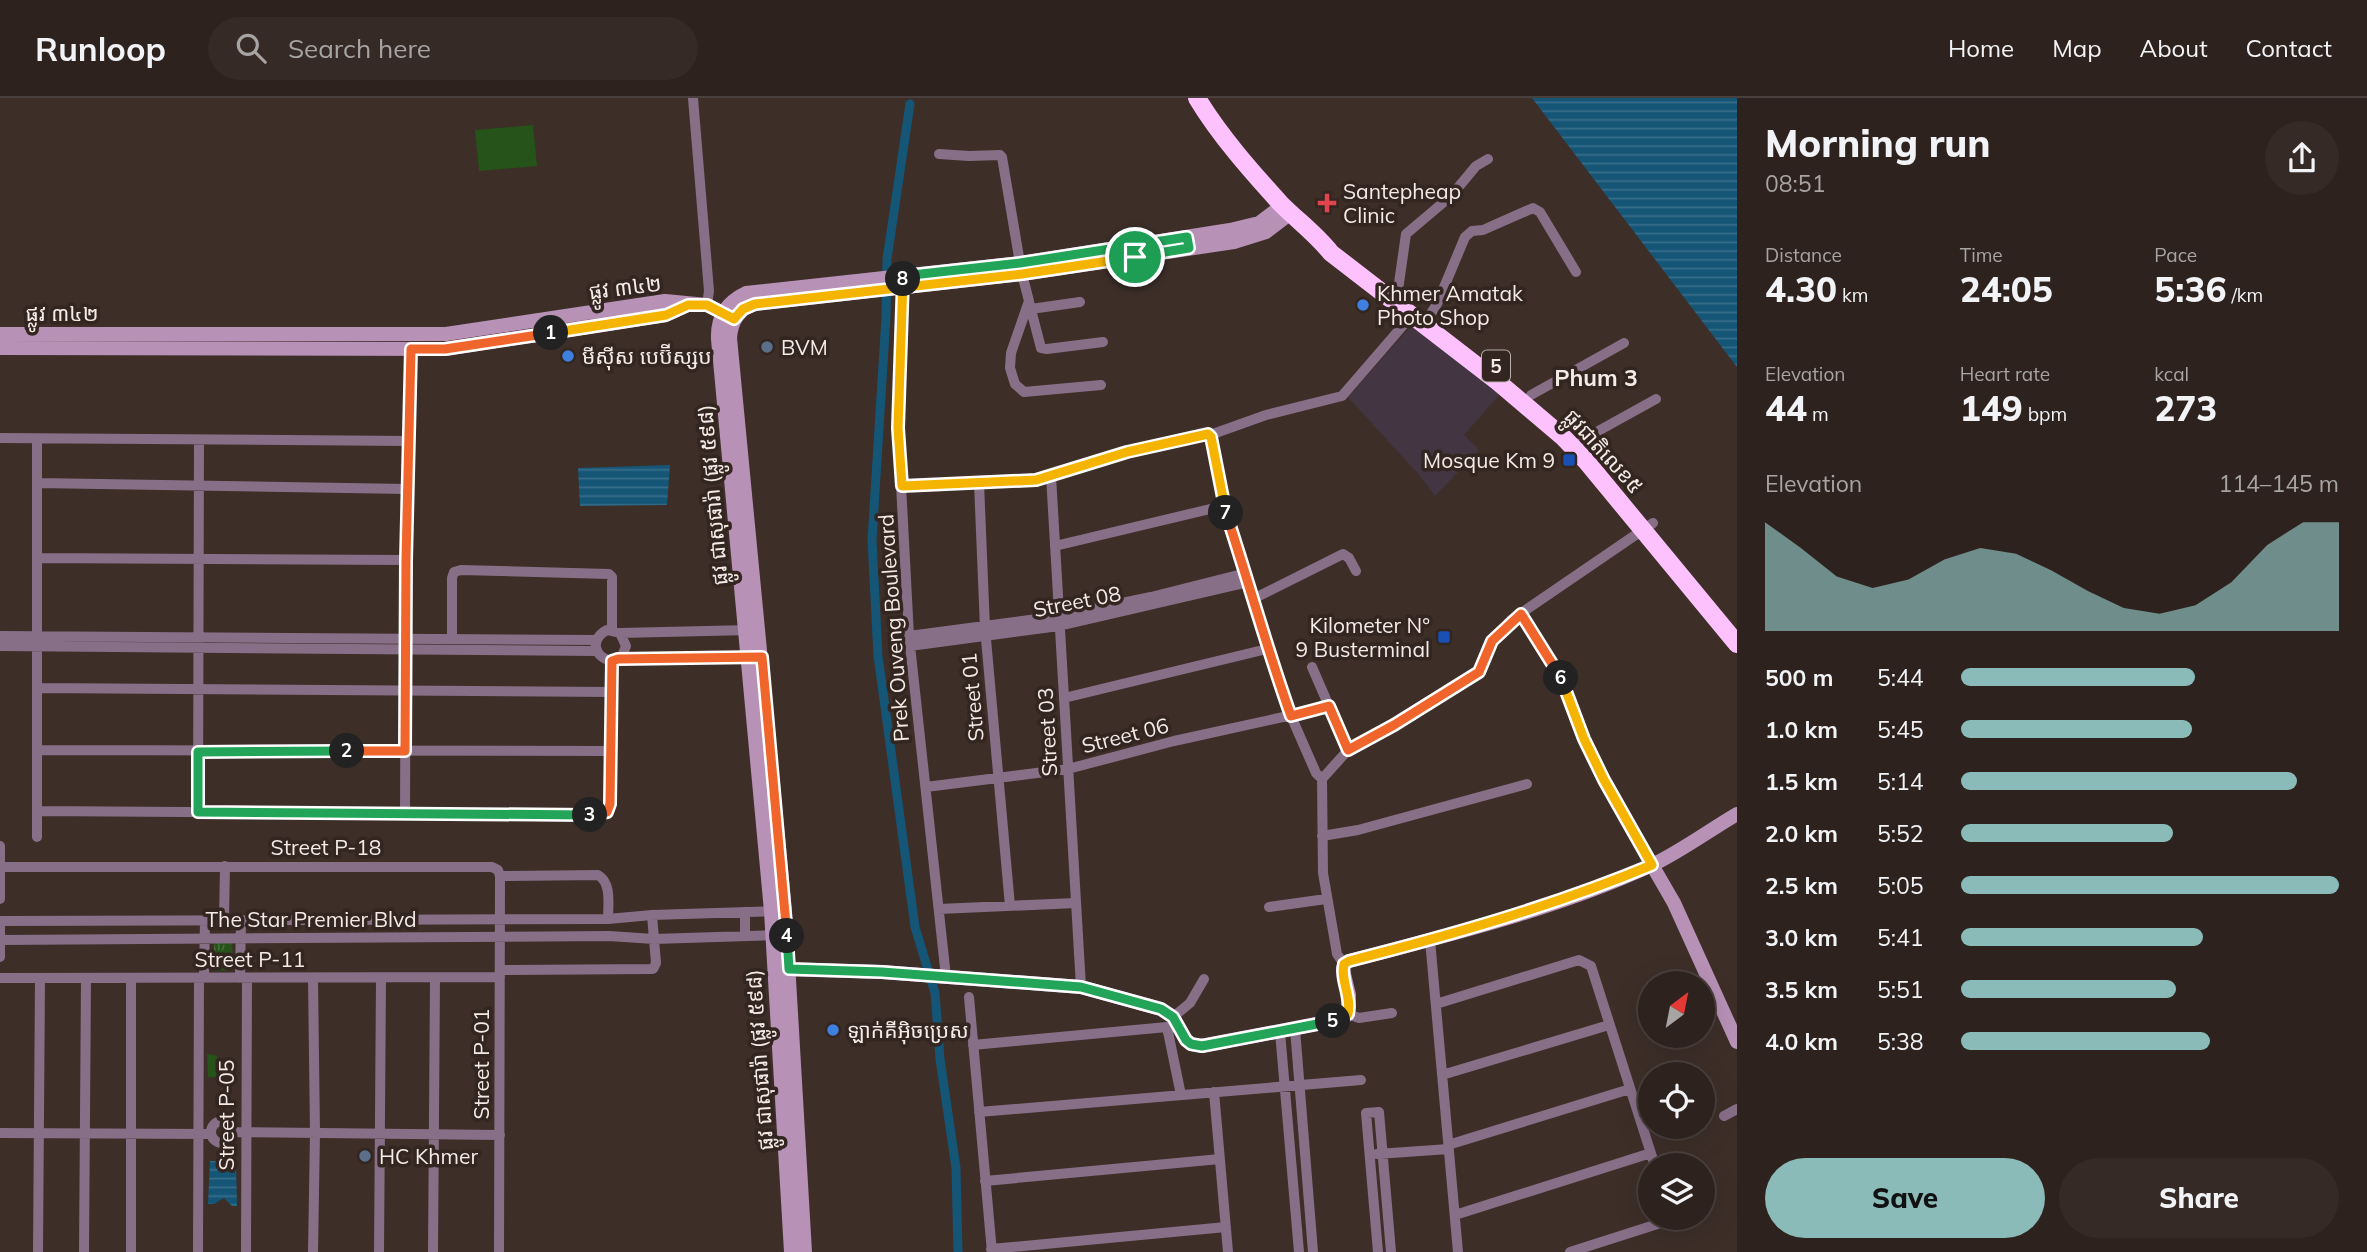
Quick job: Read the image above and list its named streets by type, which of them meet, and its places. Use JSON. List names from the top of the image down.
{
  "streets": {
    "highway": ["5", "ផ្លូវជាតិលេខ៥"],
    "main road": ["ផ្លូវ ៣៤២", "ផ្លូវ ជាសុផារ៉ា (ផ្លូវ ៥៩៨)"],
    "street": [
      "Prek Ouveng Boulevard",
      "Street 01",
      "Street 03",
      "Street 06",
      "Street P-18",
      "The Star Premier Blvd",
      "Street P-11",
      "Street P-01",
      "Street P-05"
    ]
  },
  "crossings": [
    ["ផ្លូវ ជាសុផារ៉ា (ផ្លូវ ៥៩៨)", "The Star Premier Blvd"],
    ["Prek Ouveng Boulevard", "Street 06"],
    ["Street 01", "Street 06"],
    ["Street 03", "Street 06"],
    ["Street P-18", "The Star Premier Blvd"],
    ["Street P-18", "Street P-01"],
    ["The Star Premier Blvd", "Street P-11"],
    ["The Star Premier Blvd", "Street P-01"],
    ["The Star Premier Blvd", "Street P-05"],
    ["Street P-11", "Street P-01"],
    ["Street P-11", "Street P-05"]
  ],
  "districts": ["Phum 3"],
  "places": {
    "health": ["Santepheap Clinic"],
    "other": [
      "Khmer Amatak Photo Shop",
      "BVM",
      "មីសុីស បេប៊ីស្សប",
      "ឡាក់គីអ៊ិចប្រេស",
      "HC Khmer"
    ],
    "transit": ["Mosque Km 9", "Kilometer N° 9 Busterminal"]
  },
  "north": "top right",
  "page": {
    "header": "Runloop",
    "search": "Search here",
    "nav": [
      "Home",
      "Map",
      "About",
      "Contact"
    ],
    "heading": ["Morning run", "08:51"],
    "stats": [
      ["Distance", "4.30 km"],
      ["Time", "24:05"],
      ["Pace", "5:36 /km"],
      ["Elevation", "44 m"],
      ["Heart rate", "149 bpm"],
      ["kcal", "273"]
    ],
    "pins": [
      "8",
      "1",
      "7",
      "6",
      "2",
      "3",
      "4",
      "5"
    ],
    "chart": ["Elevation", "114–145 m"],
    "list": [
      {
        "name": "500 m",
        "note": "5:44"
      },
      {
        "name": "1.0 km",
        "note": "5:45"
      },
      {
        "name": "1.5 km",
        "note": "5:14"
      },
      {
        "name": "2.0 km",
        "note": "5:52"
      },
      {
        "name": "2.5 km",
        "note": "5:05"
      },
      {
        "name": "3.0 km",
        "note": "5:41"
      },
      {
        "name": "3.5 km",
        "note": "5:51"
      },
      {
        "name": "4.0 km",
        "note": "5:38"
      }
    ],
    "buttons": ["Save", "Share"]
  }
}
